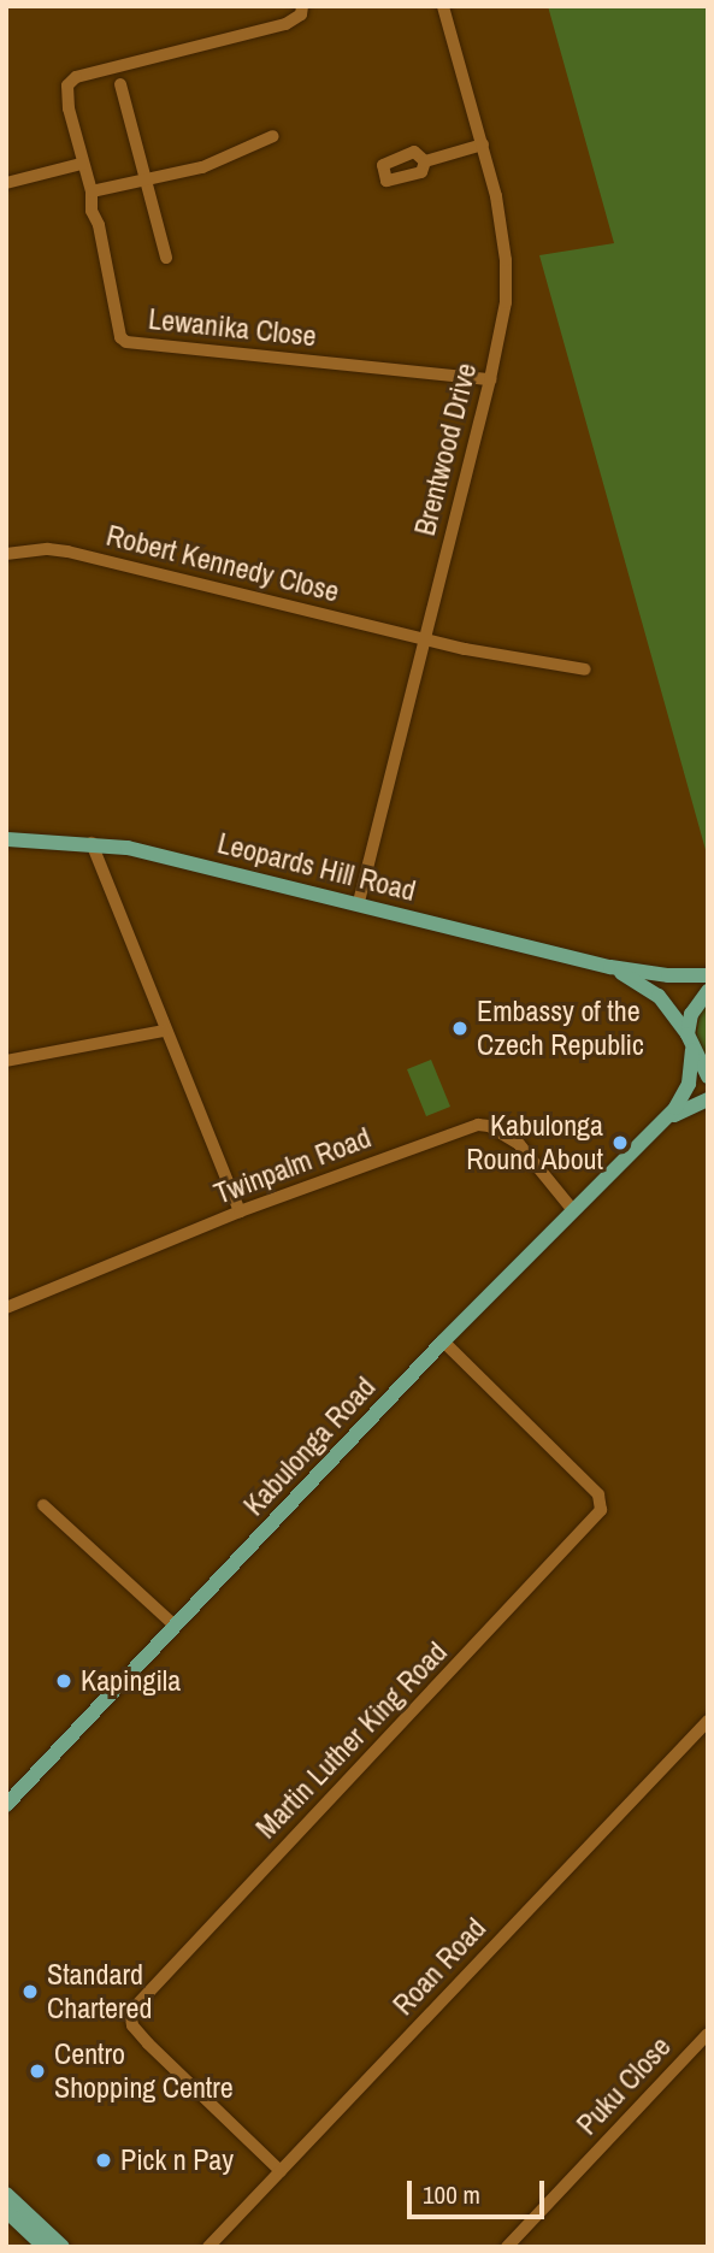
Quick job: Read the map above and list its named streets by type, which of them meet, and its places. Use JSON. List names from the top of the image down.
{
  "streets": {
    "main road": ["Leopards Hill Road", "Kabulonga Road"],
    "street": [
      "Lewanika Close",
      "Brentwood Drive",
      "Robert Kennedy Close",
      "Twinpalm Road",
      "Martin Luther King Road",
      "Roan Road",
      "Puku Close"
    ]
  },
  "crossings": [
    ["Lewanika Close", "Brentwood Drive"],
    ["Brentwood Drive", "Robert Kennedy Close"],
    ["Brentwood Drive", "Leopards Hill Road"],
    ["Leopards Hill Road", "Kabulonga Road"],
    ["Twinpalm Road", "Kabulonga Road"],
    ["Kabulonga Road", "Martin Luther King Road"],
    ["Martin Luther King Road", "Roan Road"]
  ],
  "places": [
    "Embassy of the Czech Republic",
    "Kabulonga Round About",
    "Kapingila",
    "Standard Chartered",
    "Centro Shopping Centre",
    "Pick n Pay"
  ],
  "scale_bar": "100 m"
}
